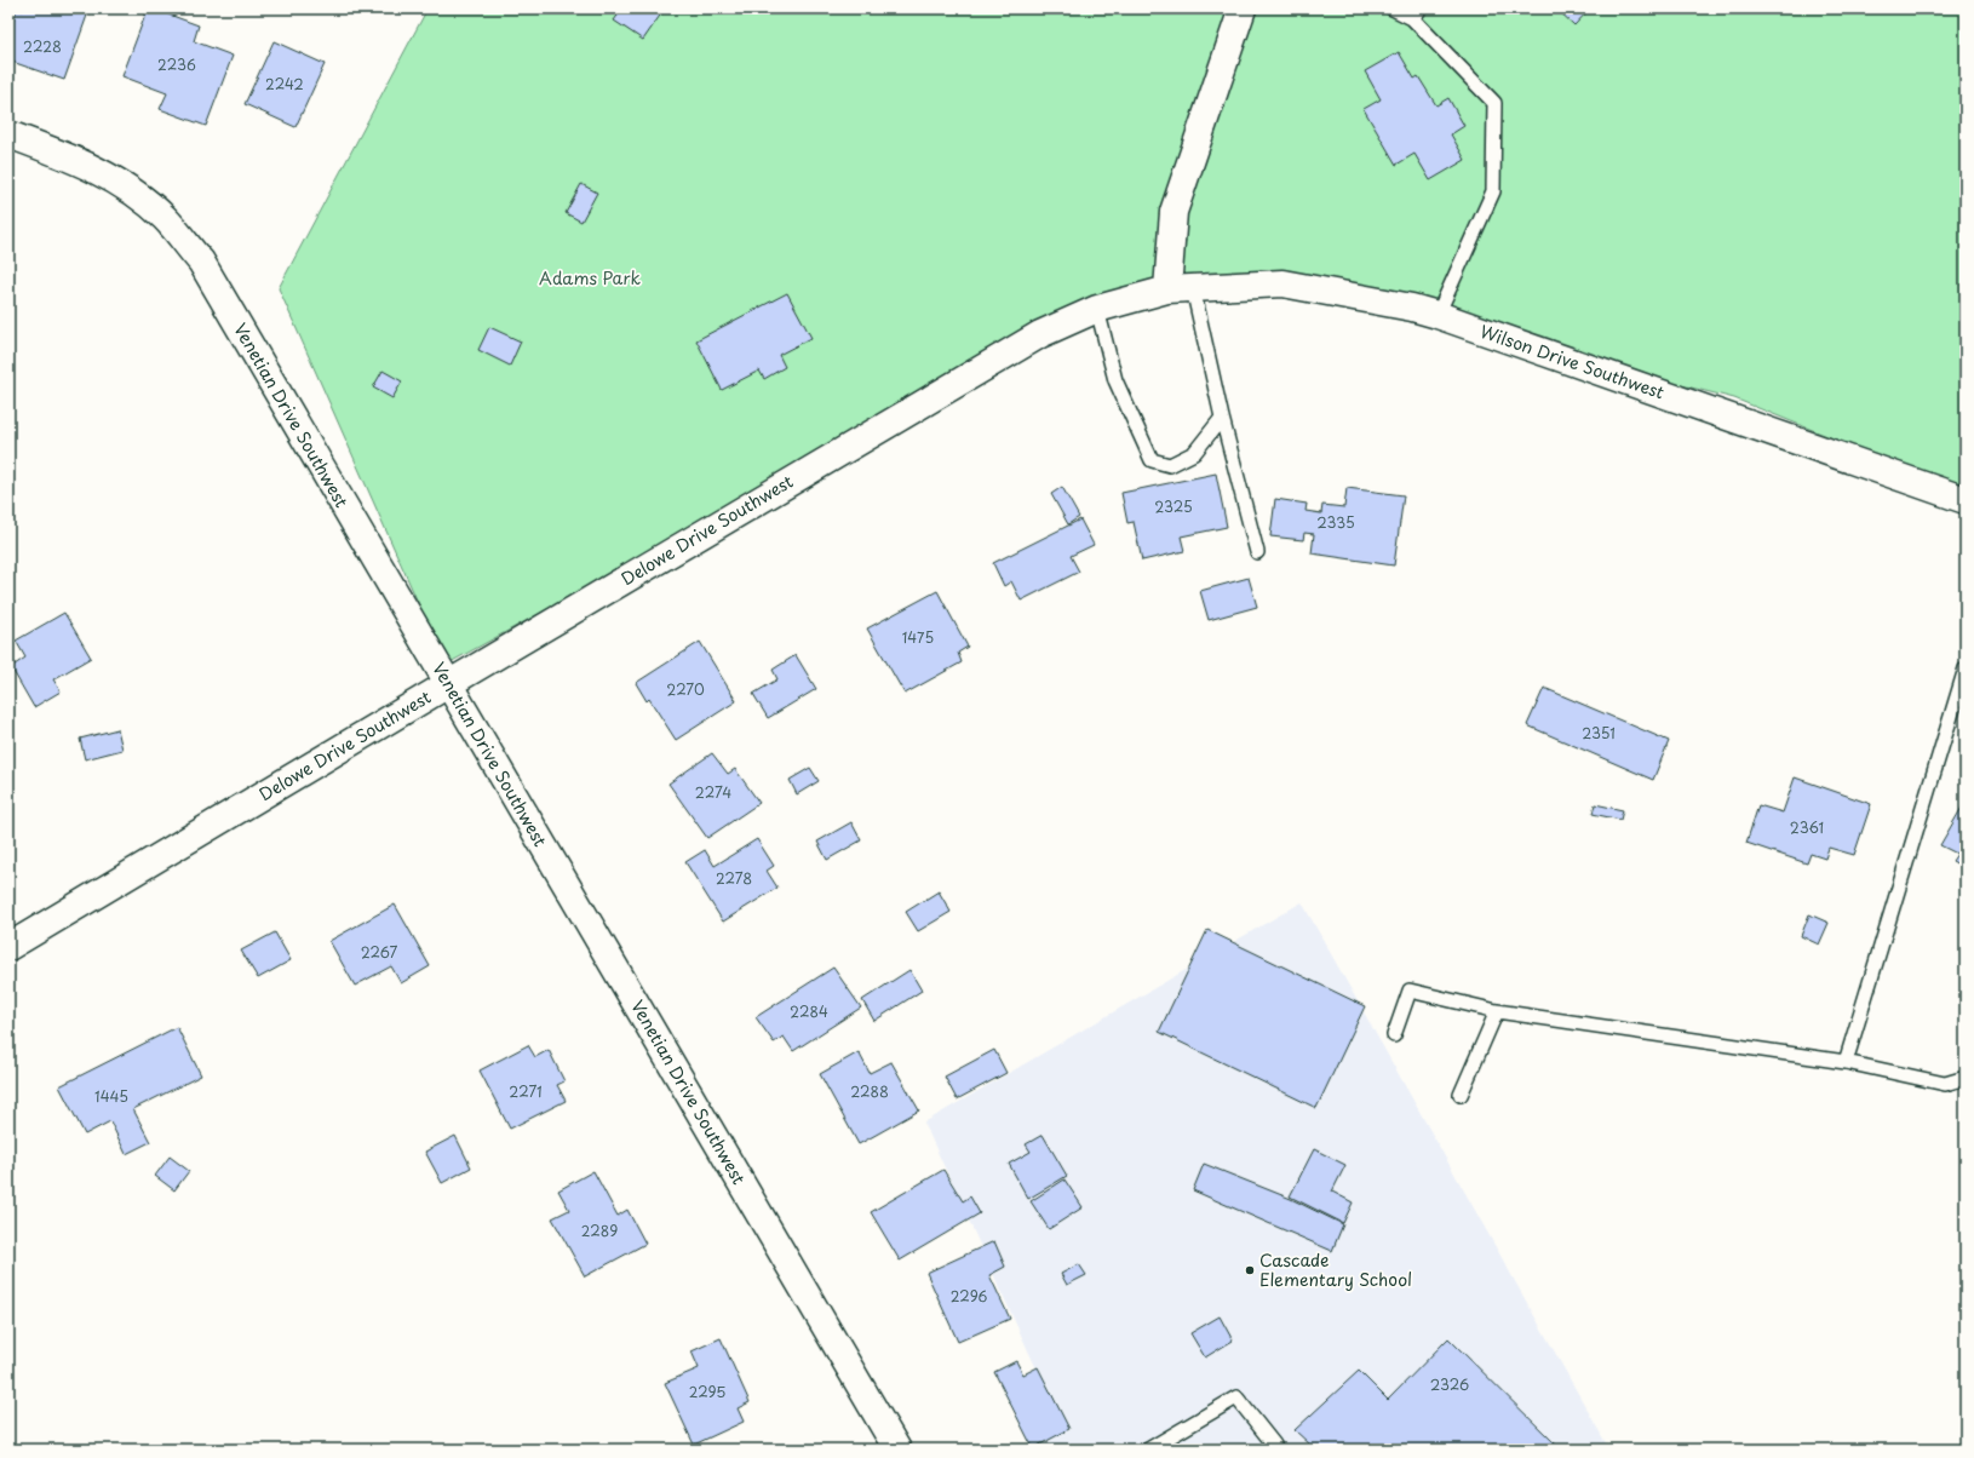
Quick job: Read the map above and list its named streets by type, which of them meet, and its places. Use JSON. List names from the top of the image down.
{
  "streets": {
    "street": ["Wilson Drive Southwest", "Venetian Drive Southwest", "Delowe Drive Southwest"]
  },
  "crossings": [
    ["Wilson Drive Southwest", "Delowe Drive Southwest"],
    ["Venetian Drive Southwest", "Delowe Drive Southwest"]
  ],
  "parks": ["Adams Park"],
  "places": ["Cascade Elementary School"],
  "house_numbers": [
    "2228",
    "2236",
    "2242",
    "2325",
    "2335",
    "1475",
    "2270",
    "2351",
    "2274",
    "2361",
    "2278",
    "2267",
    "2284",
    "2271",
    "2288",
    "1445",
    "2289",
    "2296",
    "2326",
    "2295"
  ]
}
